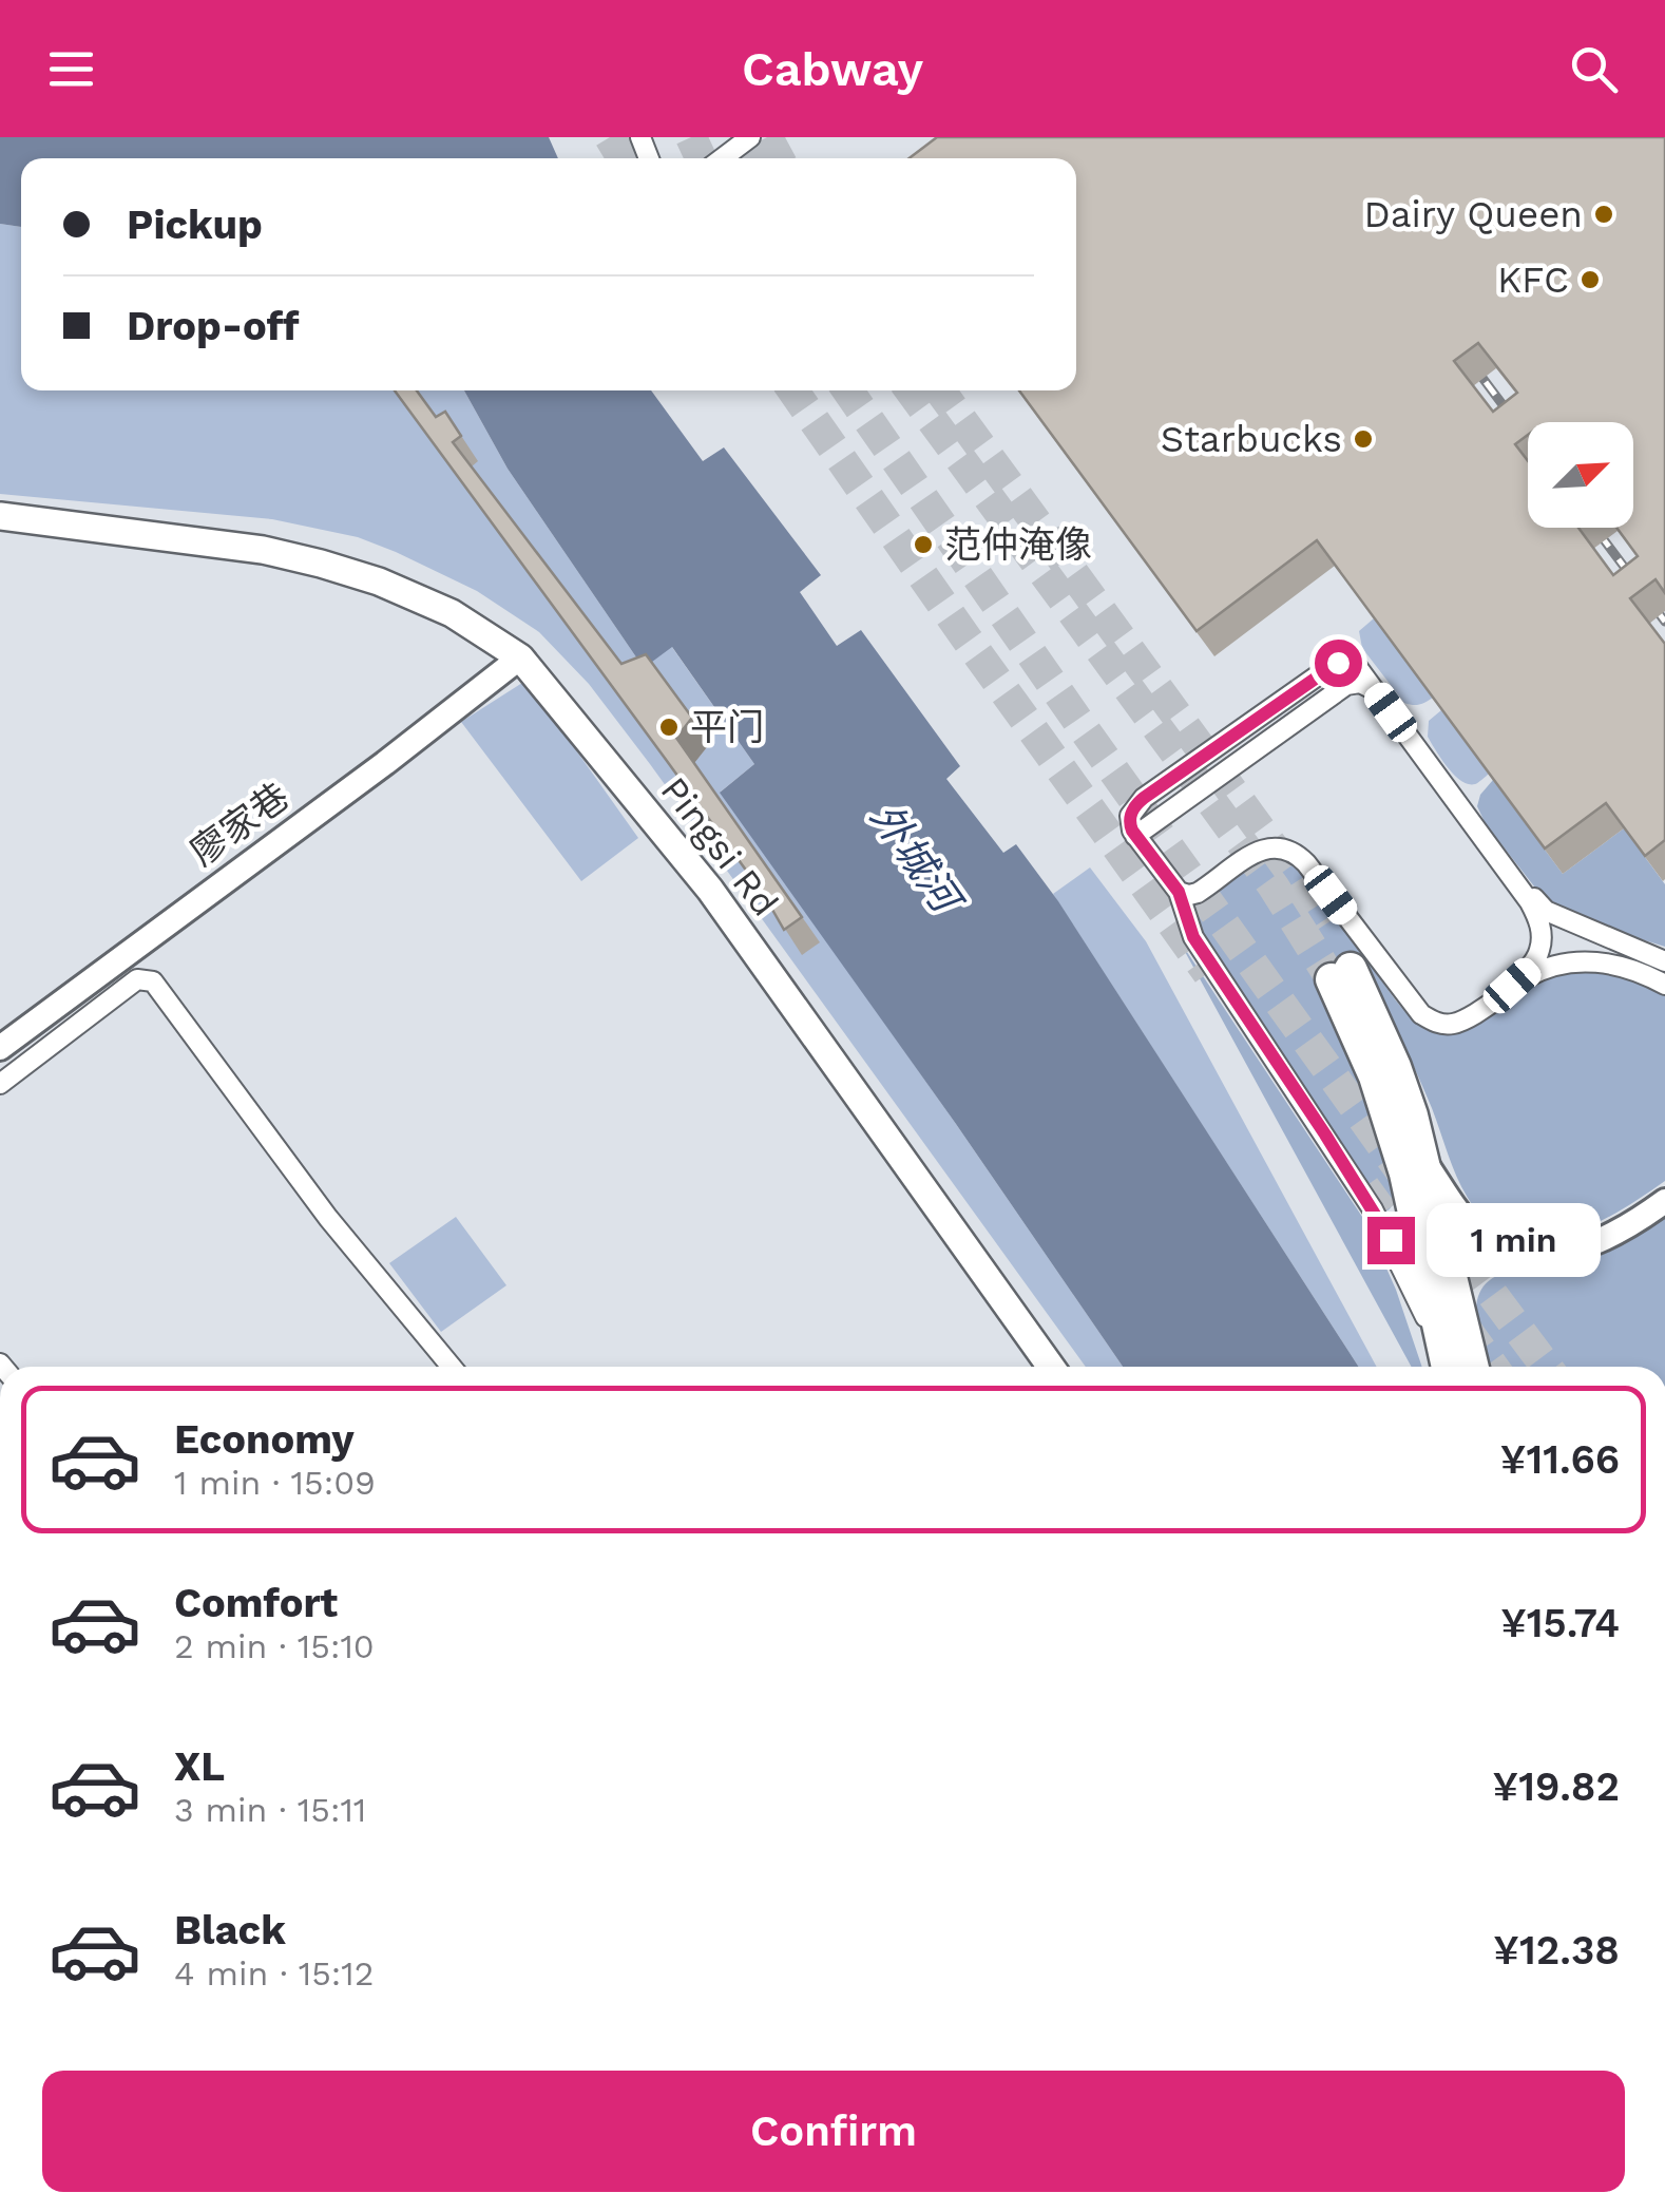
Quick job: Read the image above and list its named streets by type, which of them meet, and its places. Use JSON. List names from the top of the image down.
{
  "streets": {
    "main road": ["Pingsi Rd"],
    "street": ["廖家巷"]
  },
  "crossings": [
    ["廖家巷", "Pingsi Rd"]
  ],
  "water": ["外城河"],
  "places": [
    "Dairy Queen",
    "KFC",
    "Starbucks",
    "范仲淹像",
    "平门"
  ],
  "north": "top right",
  "page": {
    "header": "Cabway",
    "banner": ["Pickup", "Drop-off"],
    "bubble": "1 min",
    "list": [
      {
        "name": "Economy",
        "note": "1 min · 15:09",
        "value": "¥11.66"
      },
      {
        "name": "Comfort",
        "note": "2 min · 15:10",
        "value": "¥15.74"
      },
      {
        "name": "XL",
        "note": "3 min · 15:11",
        "value": "¥19.82"
      },
      {
        "name": "Black",
        "note": "4 min · 15:12",
        "value": "¥12.38"
      }
    ],
    "buttons": "Confirm"
  }
}
